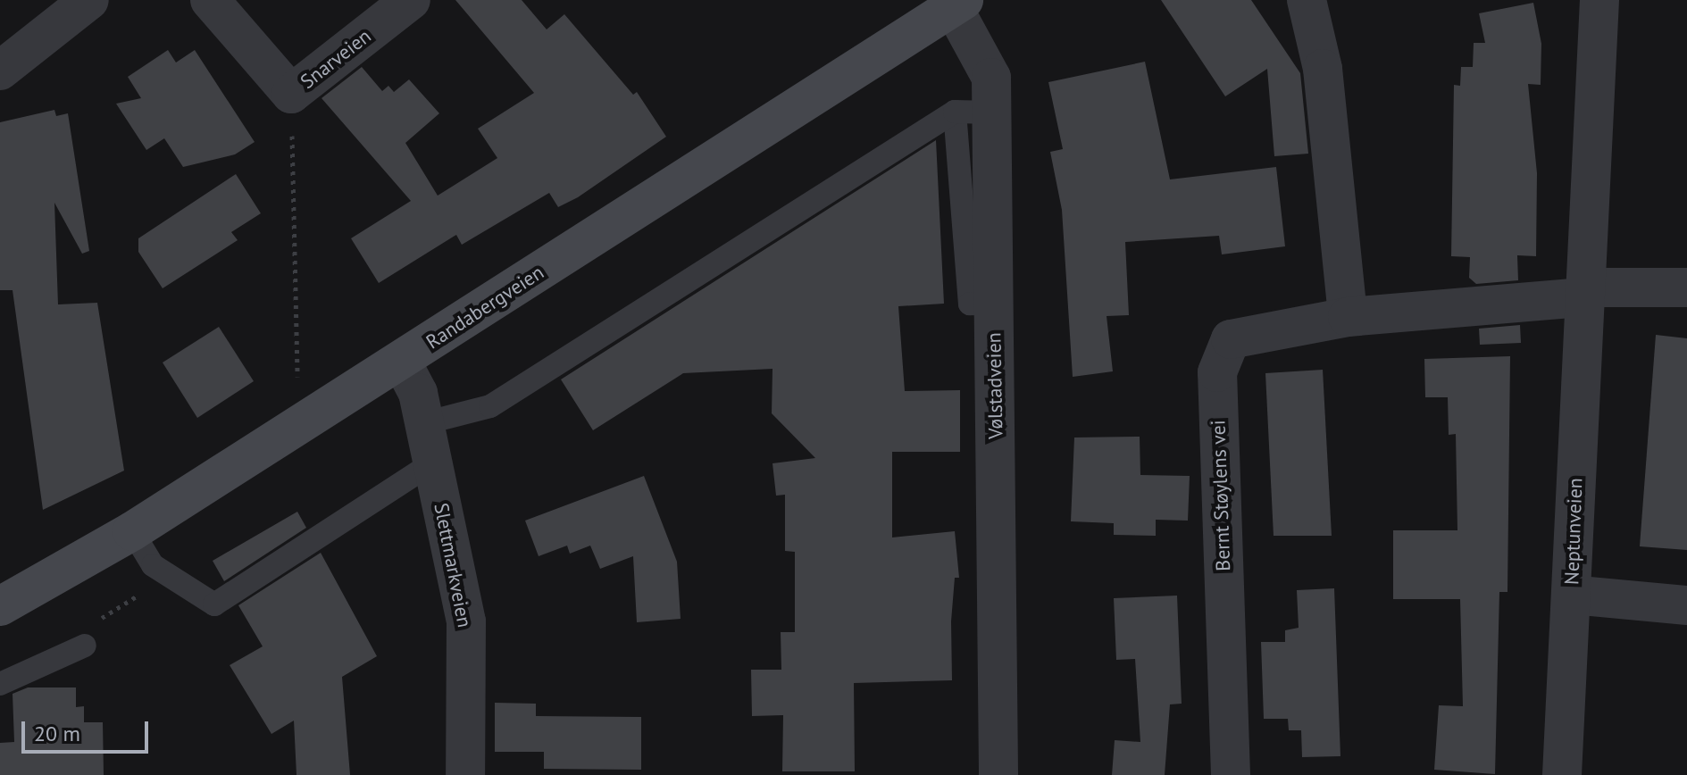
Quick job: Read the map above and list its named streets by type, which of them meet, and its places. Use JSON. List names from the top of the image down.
{
  "streets": {
    "main road": ["Randabergveien"],
    "street": [
      "Snarveien",
      "Vølstadveien",
      "Bernt Støylens vei",
      "Neptunveien",
      "Slettmarkveien"
    ]
  },
  "crossings": [
    ["Randabergveien", "Vølstadveien"],
    ["Randabergveien", "Slettmarkveien"],
    ["Bernt Støylens vei", "Neptunveien"]
  ],
  "scale_bar": "20 m"
}
